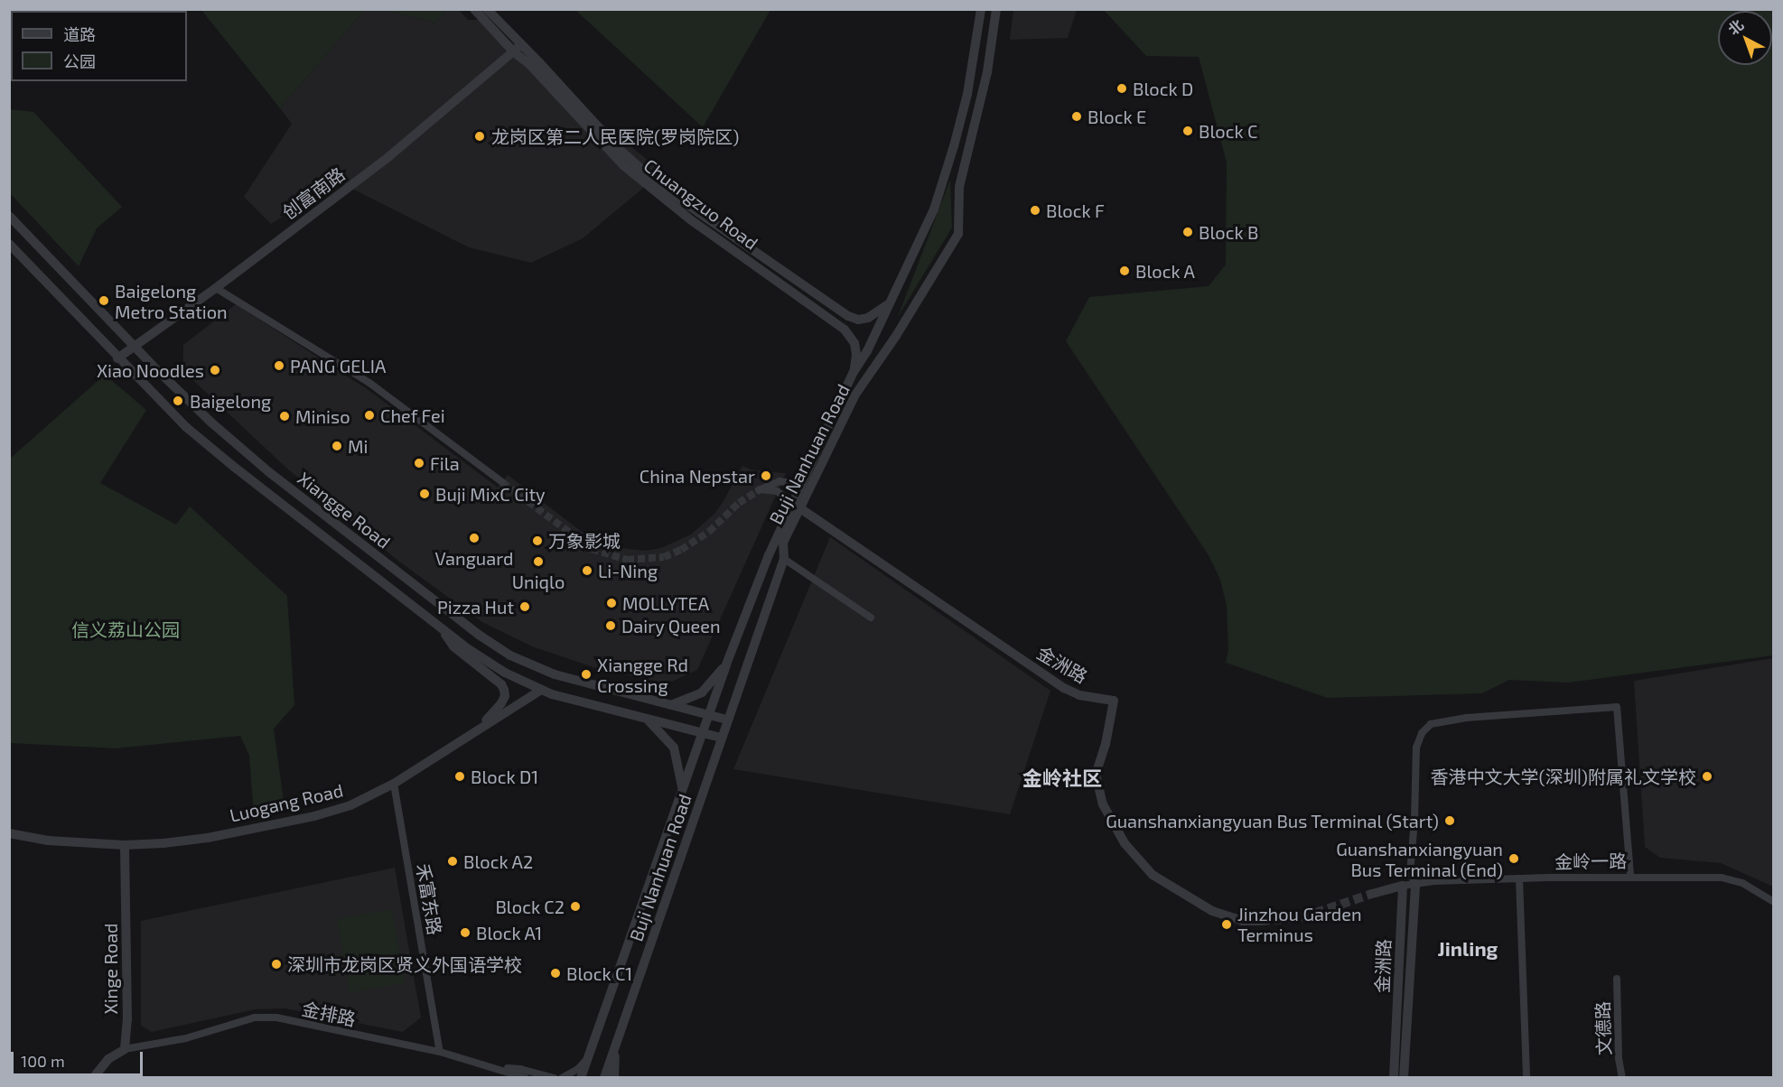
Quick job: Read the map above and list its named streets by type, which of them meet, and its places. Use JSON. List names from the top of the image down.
{
  "streets": {
    "street": [
      "创富南路",
      "Chuangzuo Road",
      "Buji Nanhuan Road",
      "Xiangge Road",
      "金洲路",
      "Luogang Road",
      "金岭一路",
      "禾富东路",
      "Xinge Road",
      "金排路",
      "文德路"
    ]
  },
  "crossings": [
    ["创富南路", "Chuangzuo Road"],
    ["创富南路", "Xiangge Road"],
    ["Chuangzuo Road", "Buji Nanhuan Road"],
    ["Buji Nanhuan Road", "Xiangge Road"],
    ["Buji Nanhuan Road", "金洲路"],
    ["Xiangge Road", "Luogang Road"],
    ["金洲路", "金岭一路"],
    ["Luogang Road", "禾富东路"],
    ["Luogang Road", "Xinge Road"],
    ["禾富东路", "金排路"],
    ["Xinge Road", "金排路"]
  ],
  "districts": ["金岭社区", "Jinling"],
  "parks": ["信义荔山公园"],
  "places": [
    "Block D",
    "Block E",
    "Block C",
    "龙岗区第二人民医院(罗岗院区)",
    "Block F",
    "Block B",
    "Block A",
    "Baigelong Metro Station",
    "PANG GELIA",
    "Xiao Noodles",
    "Baigelong",
    "Chef Fei",
    "Miniso",
    "Mi",
    "Fila",
    "China Nepstar",
    "Buji MixC City",
    "Vanguard",
    "万象影城",
    "Uniqlo",
    "Li-Ning",
    "MOLLYTEA",
    "Pizza Hut",
    "Dairy Queen",
    "Xiangge Rd Crossing",
    "Block D1",
    "香港中文大学(深圳)附属礼文学校",
    "Guanshanxiangyuan Bus Terminal (Start)",
    "Guanshanxiangyuan Bus Terminal (End)",
    "Block A2",
    "Block C2",
    "Jinzhou Garden Terminus",
    "Block A1",
    "深圳市龙岗区贤义外国语学校",
    "Block C1"
  ],
  "legend": ["道路", "公园"],
  "scale_bar": "100 m",
  "north": "top left"
}
